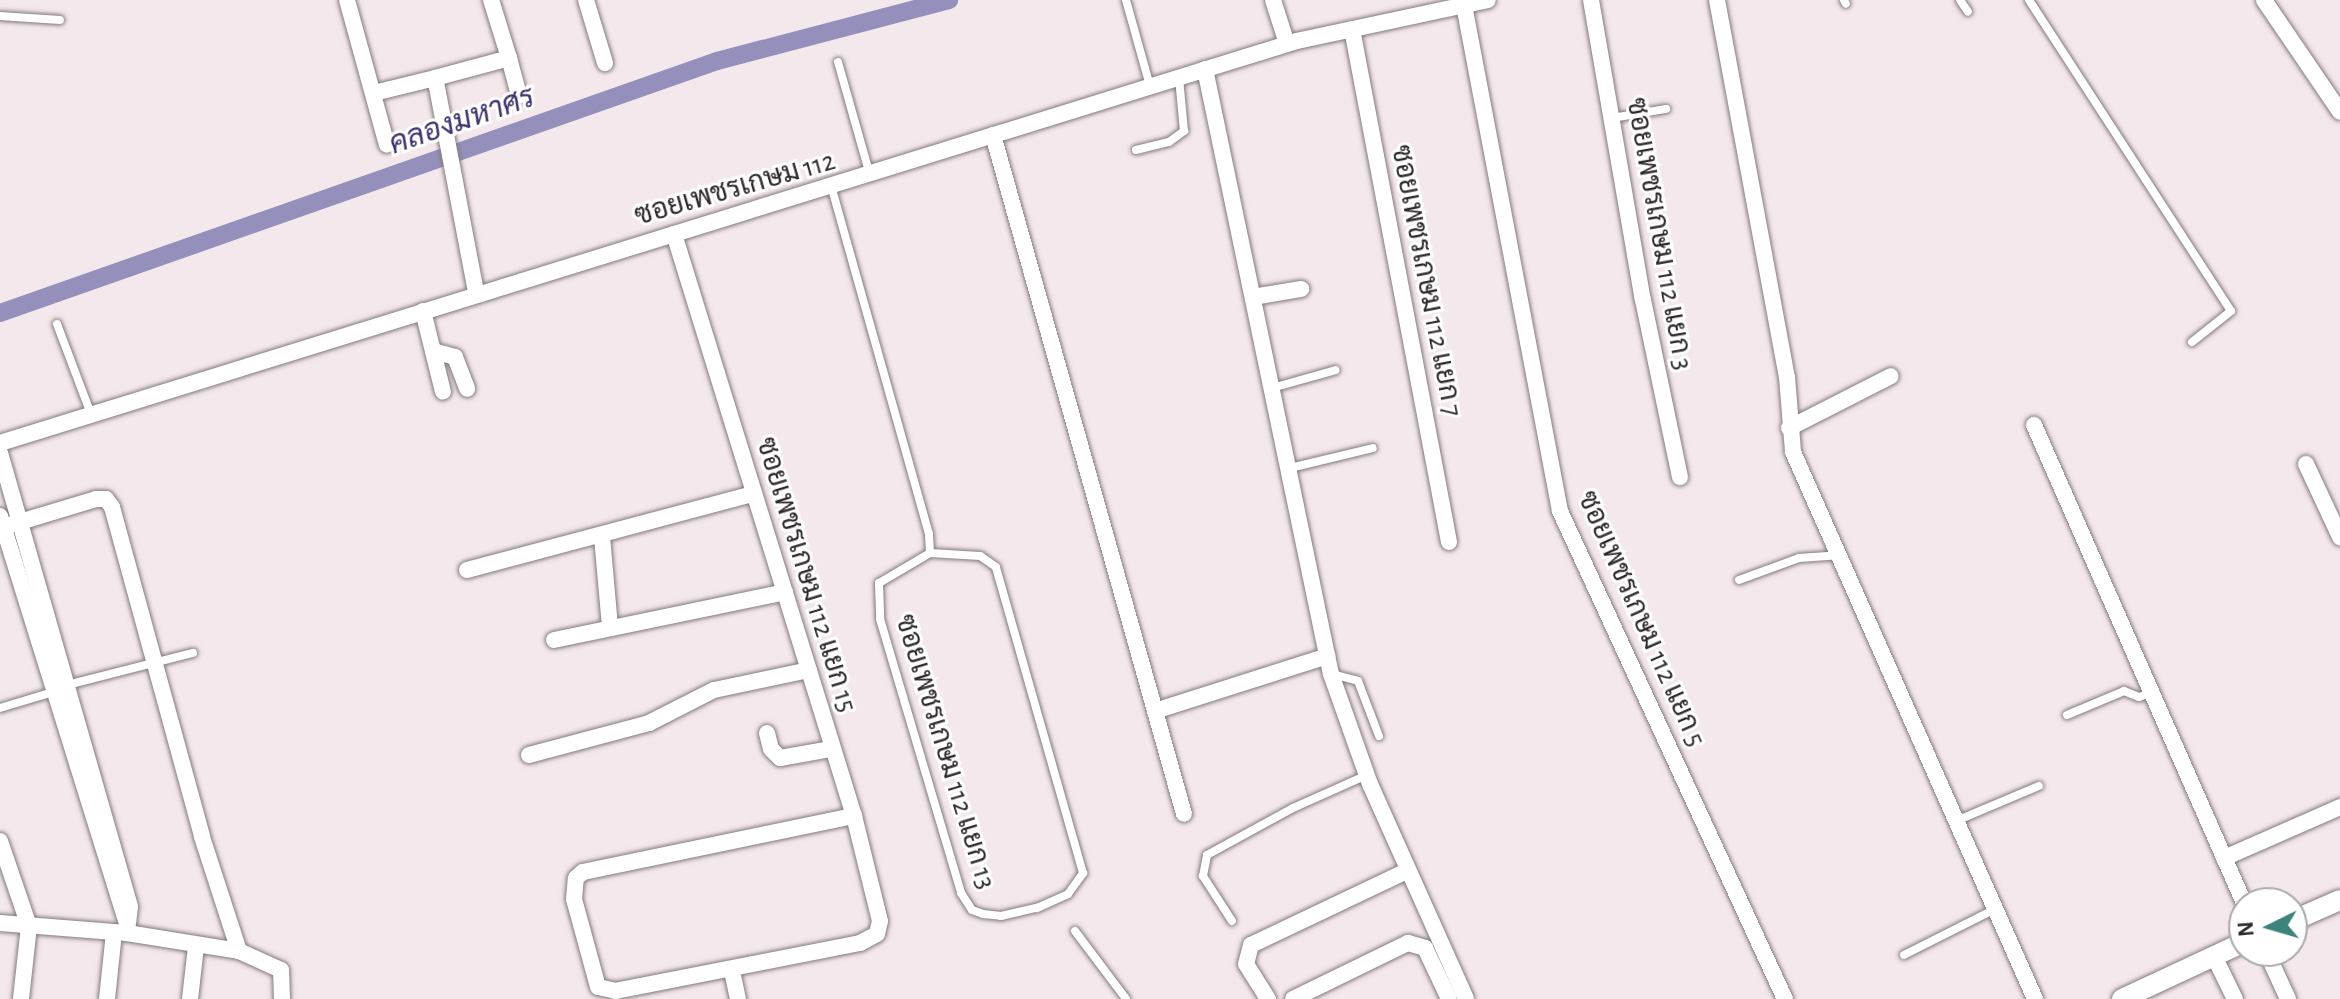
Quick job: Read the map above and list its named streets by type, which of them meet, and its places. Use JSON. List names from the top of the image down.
{
  "streets": {
    "street": [
      "ซอยเพชรเกษม 112",
      "ซอยเพชรเกษม 112 แยก 3",
      "ซอยเพชรเกษม 112 แยก 7",
      "ซอยเพชรเกษม 112 แยก 15",
      "ซอยเพชรเกษม 112 แยก 5"
    ],
    "lane": ["ซอยเพชรเกษม 112 แยก 13"]
  },
  "crossings": [
    ["ซอยเพชรเกษม 112", "ซอยเพชรเกษม 112 แยก 7"],
    ["ซอยเพชรเกษม 112", "ซอยเพชรเกษม 112 แยก 15"],
    ["ซอยเพชรเกษม 112", "ซอยเพชรเกษม 112 แยก 5"]
  ],
  "water": ["คลองมหาศร"],
  "north": "left"
}
